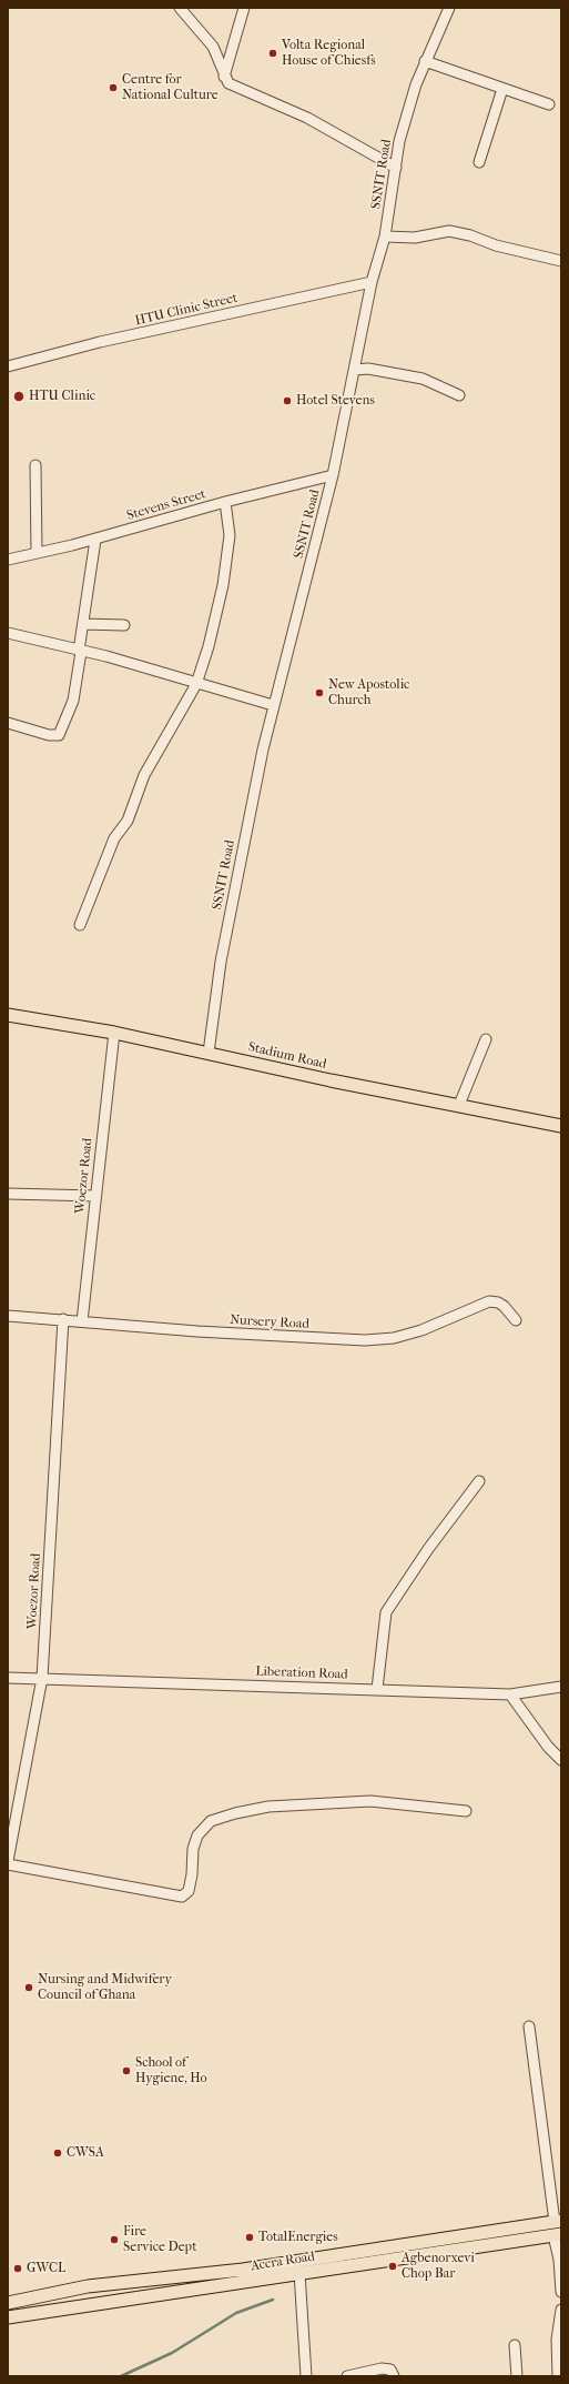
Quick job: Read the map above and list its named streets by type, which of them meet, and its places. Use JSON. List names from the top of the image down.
{
  "streets": {
    "main road": ["Stadium Road", "Accra Road"],
    "street": [
      "SSNIT Road",
      "HTU Clinic Street",
      "Stevens Street",
      "Woezor Road",
      "Nursery Road",
      "Liberation Road"
    ]
  },
  "crossings": [
    ["SSNIT Road", "HTU Clinic Street"],
    ["SSNIT Road", "Stevens Street"],
    ["SSNIT Road", "Stadium Road"],
    ["Stadium Road", "Woezor Road"],
    ["Woezor Road", "Nursery Road"],
    ["Woezor Road", "Liberation Road"]
  ],
  "places": [
    "Volta Regional House of Chiesfs",
    "Centre for National Culture",
    "HTU Clinic",
    "Hotel Stevens",
    "New Apostolic Church",
    "Nursing and Midwifery Council of Ghana",
    "School of Hygiene, Ho",
    "CWSA",
    "TotalEnergies",
    "Fire Service Dept",
    "Agbenorxevi Chop Bar",
    "GWCL"
  ]
}
